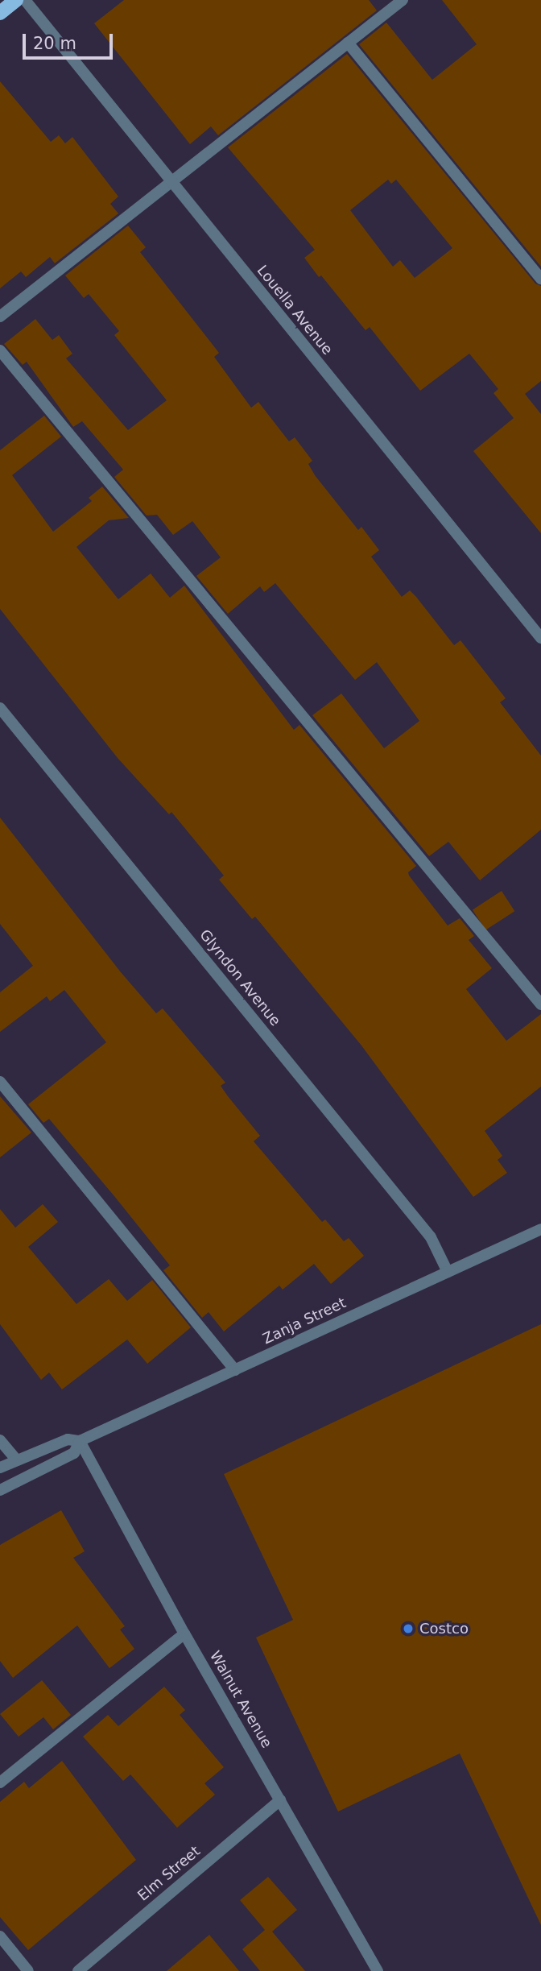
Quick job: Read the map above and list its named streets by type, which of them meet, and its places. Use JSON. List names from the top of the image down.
{
  "streets": {
    "street": [
      "Louella Avenue",
      "Glyndon Avenue",
      "Zanja Street",
      "Walnut Avenue",
      "Elm Street"
    ]
  },
  "crossings": [
    ["Glyndon Avenue", "Zanja Street"],
    ["Zanja Street", "Walnut Avenue"],
    ["Walnut Avenue", "Elm Street"]
  ],
  "places": ["Costco"],
  "scale_bar": "20 m"
}
